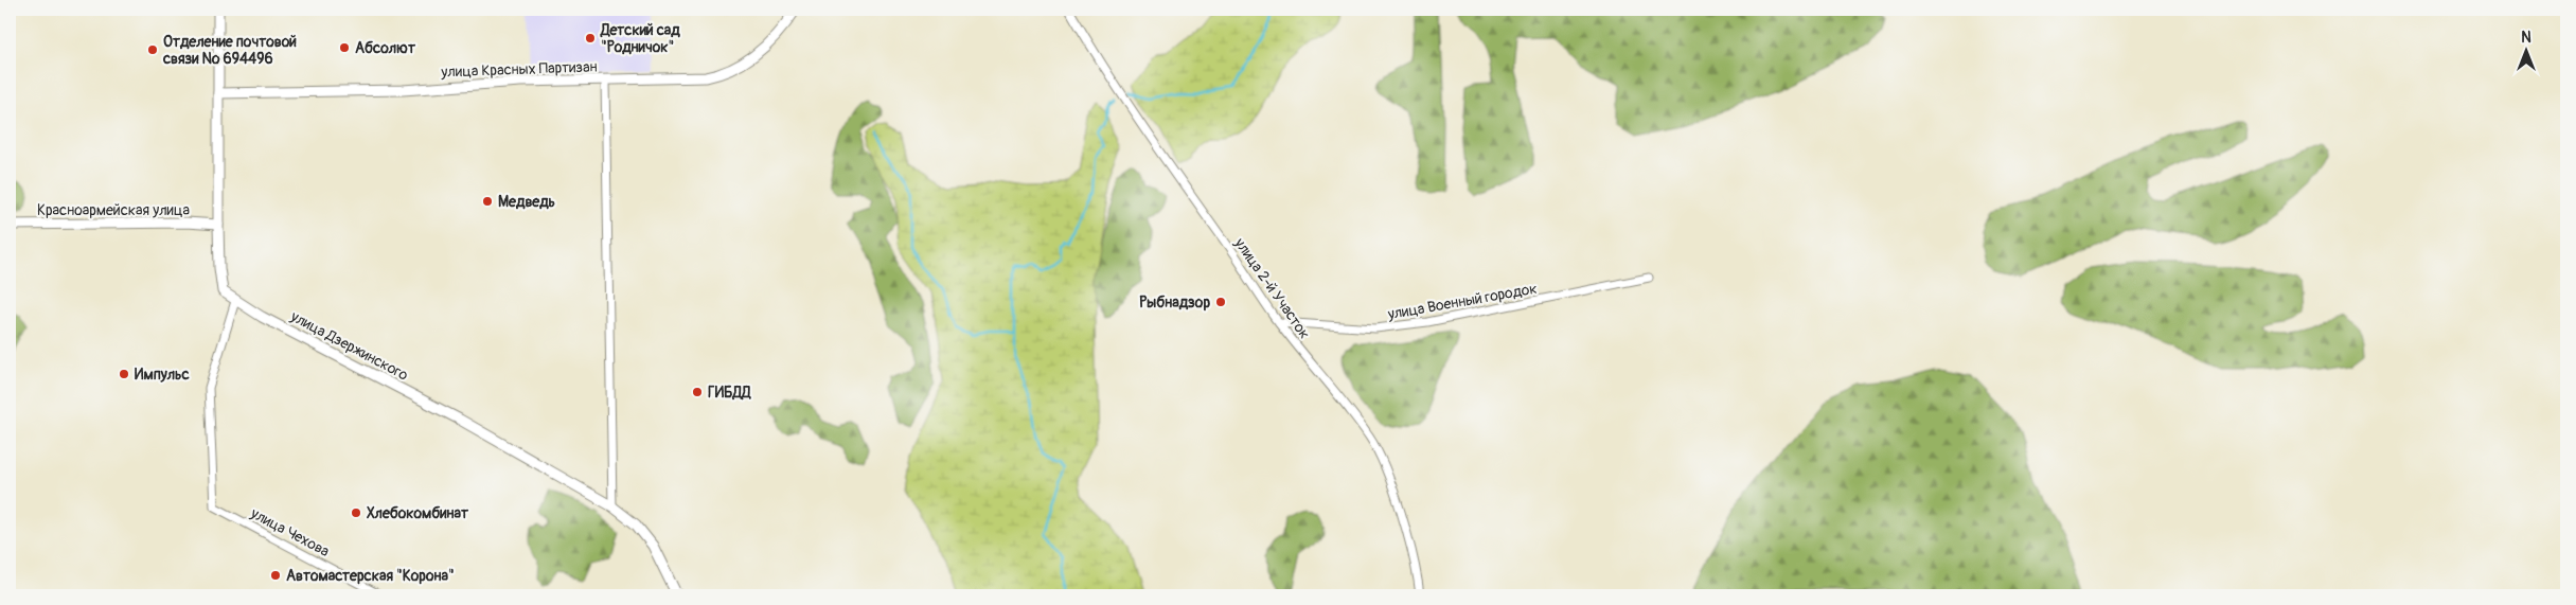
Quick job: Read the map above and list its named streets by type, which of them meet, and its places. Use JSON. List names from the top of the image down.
{
  "streets": {
    "street": [
      "улица Красных Партизан",
      "Красноармейская улица",
      "улица 2-й Участок",
      "улица Военный городок",
      "улица Дзержинского",
      "улица Чехова"
    ]
  },
  "crossings": [
    ["улица Красных Партизан", "улица Дзержинского"],
    ["Красноармейская улица", "улица Дзержинского"],
    ["улица 2-й Участок", "улица Военный городок"],
    ["улица Дзержинского", "улица Чехова"]
  ],
  "places": [
    "Детский сад \"Родничок\"",
    "Абсолют",
    "Отделение почтовой связи № 694496",
    "Медведь",
    "Рыбнадзор",
    "Импульс",
    "ГИБДД",
    "Хлебокомбинат",
    "Автомастерская \"Корона\""
  ],
  "north": "top"
}
